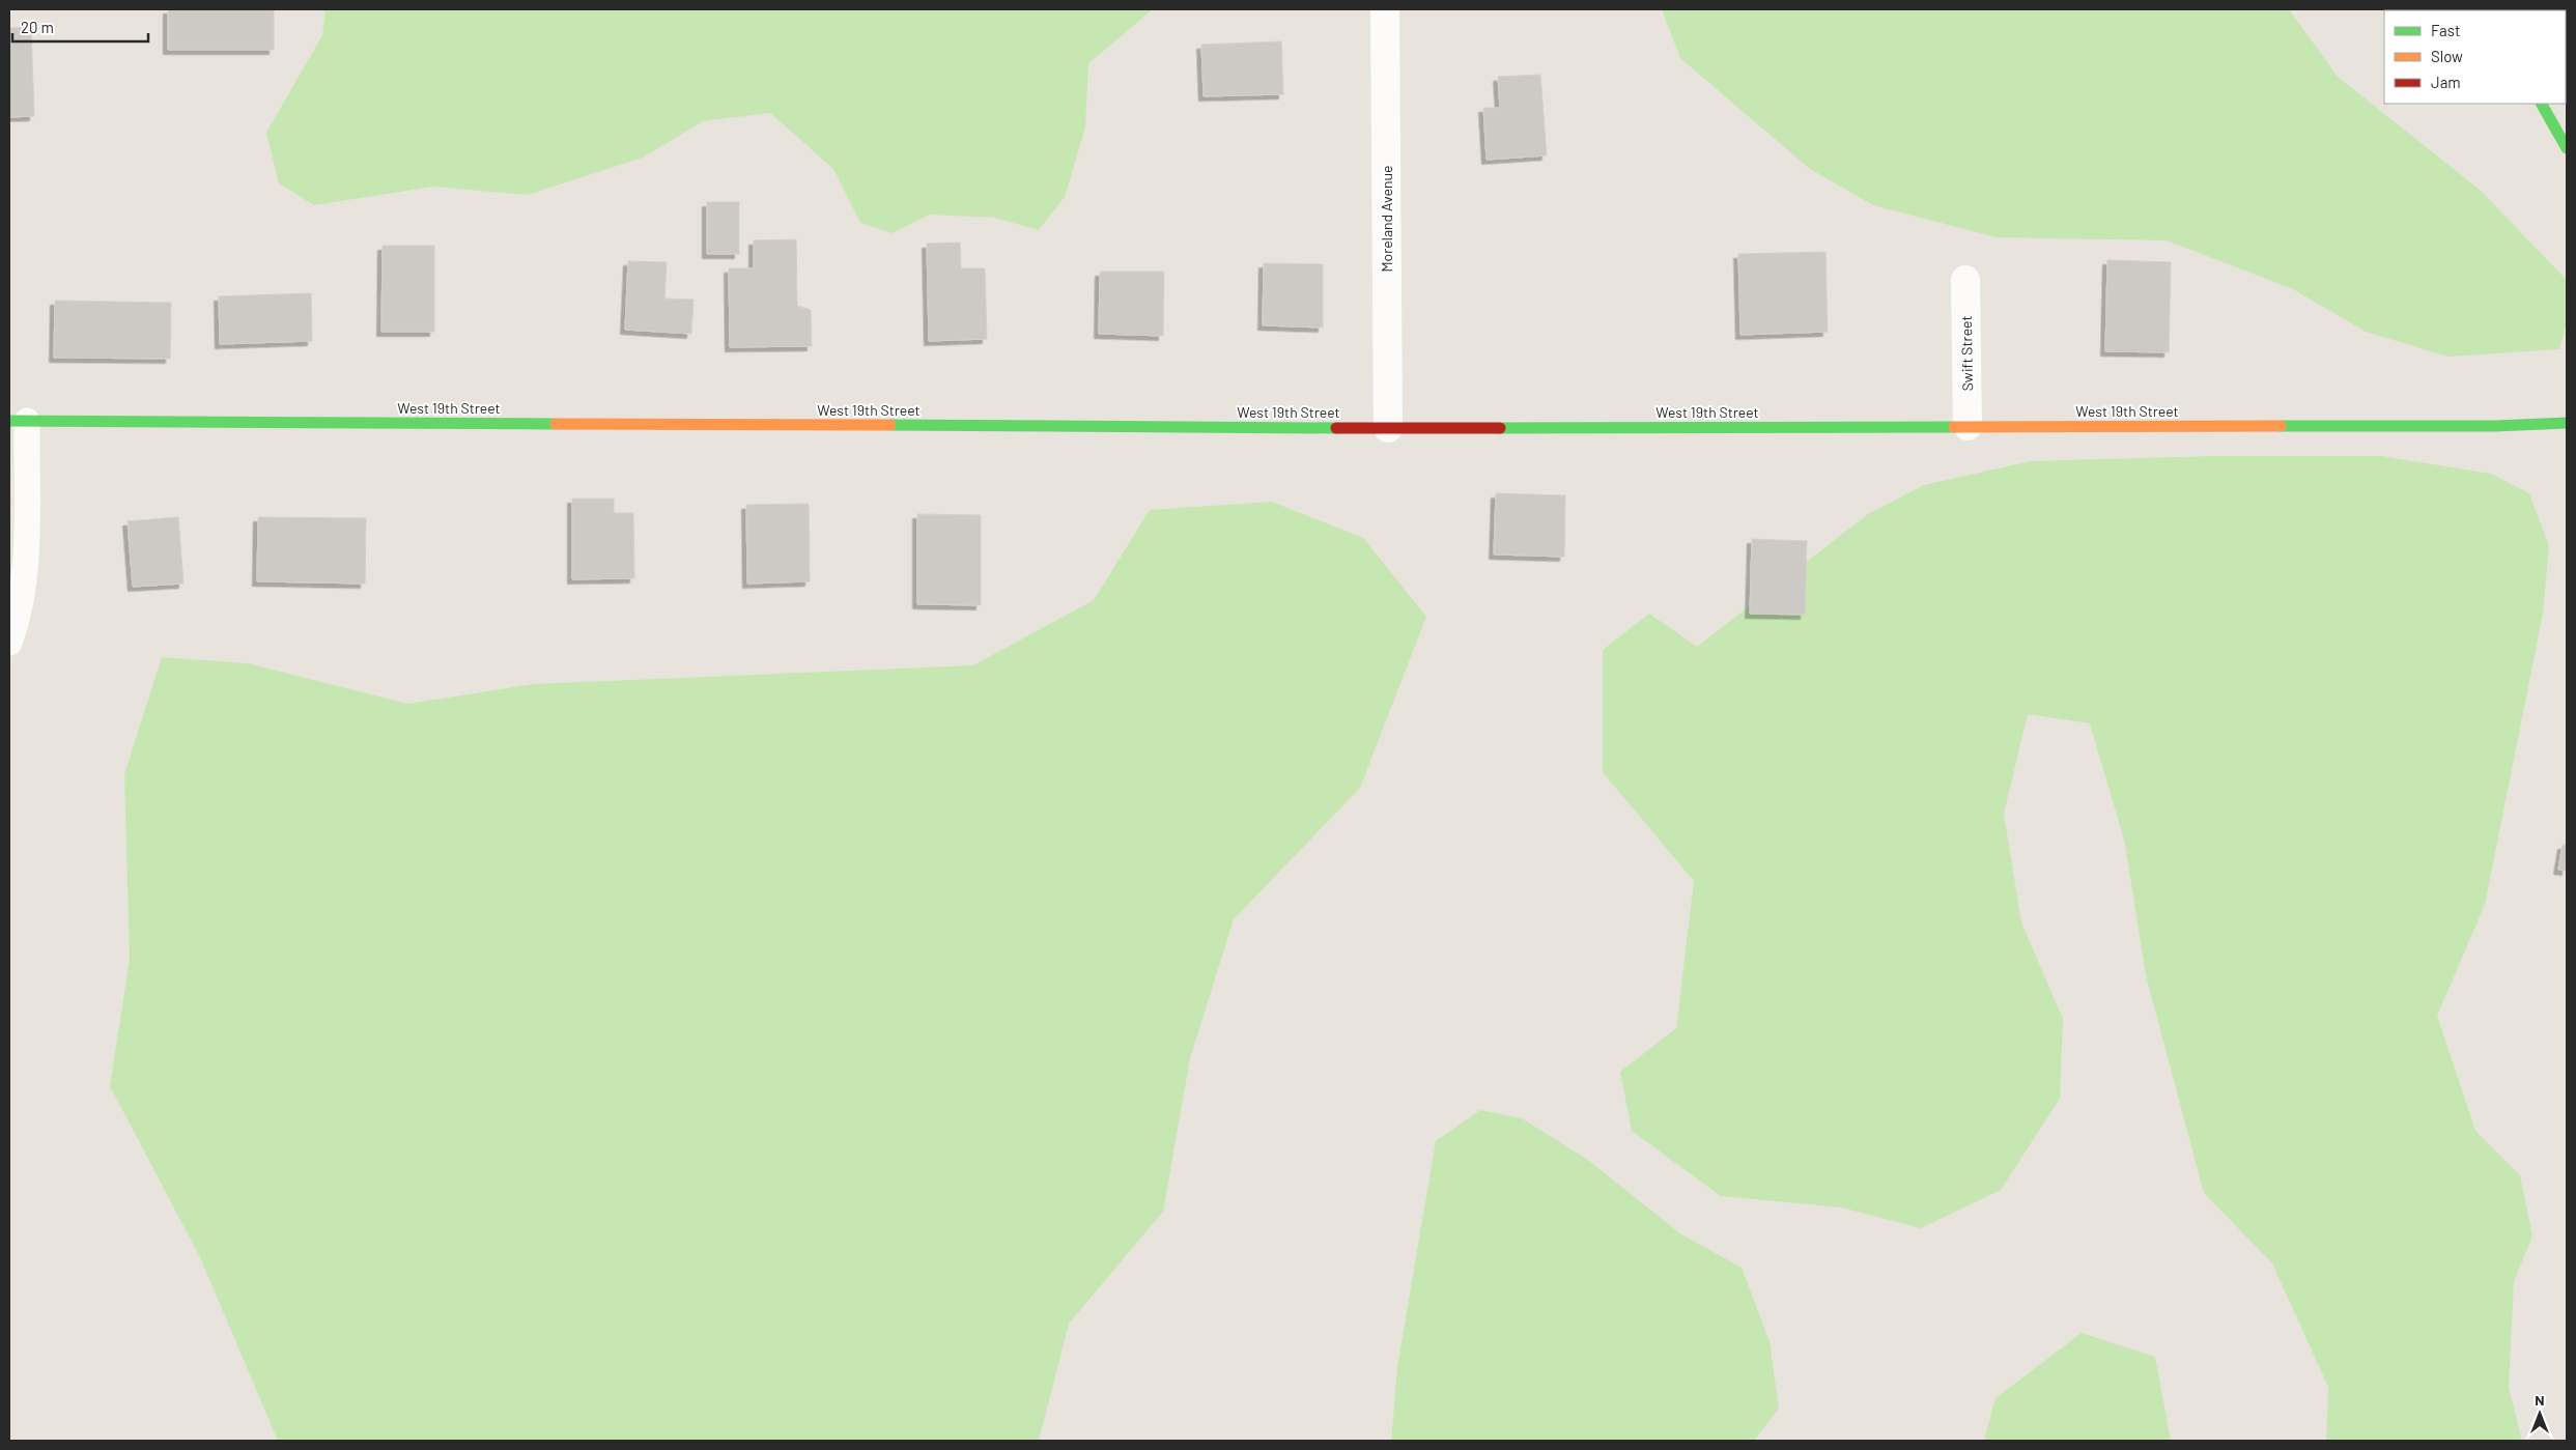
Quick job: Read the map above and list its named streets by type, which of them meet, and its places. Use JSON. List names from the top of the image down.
{
  "streets": {
    "street": ["Moreland Avenue", "Swift Street", "West 19th Street"]
  },
  "crossings": [
    ["Moreland Avenue", "West 19th Street"],
    ["Swift Street", "West 19th Street"]
  ],
  "legend": ["Fast", "Slow", "Jam"],
  "scale_bar": "20 m",
  "north": "top"
}
